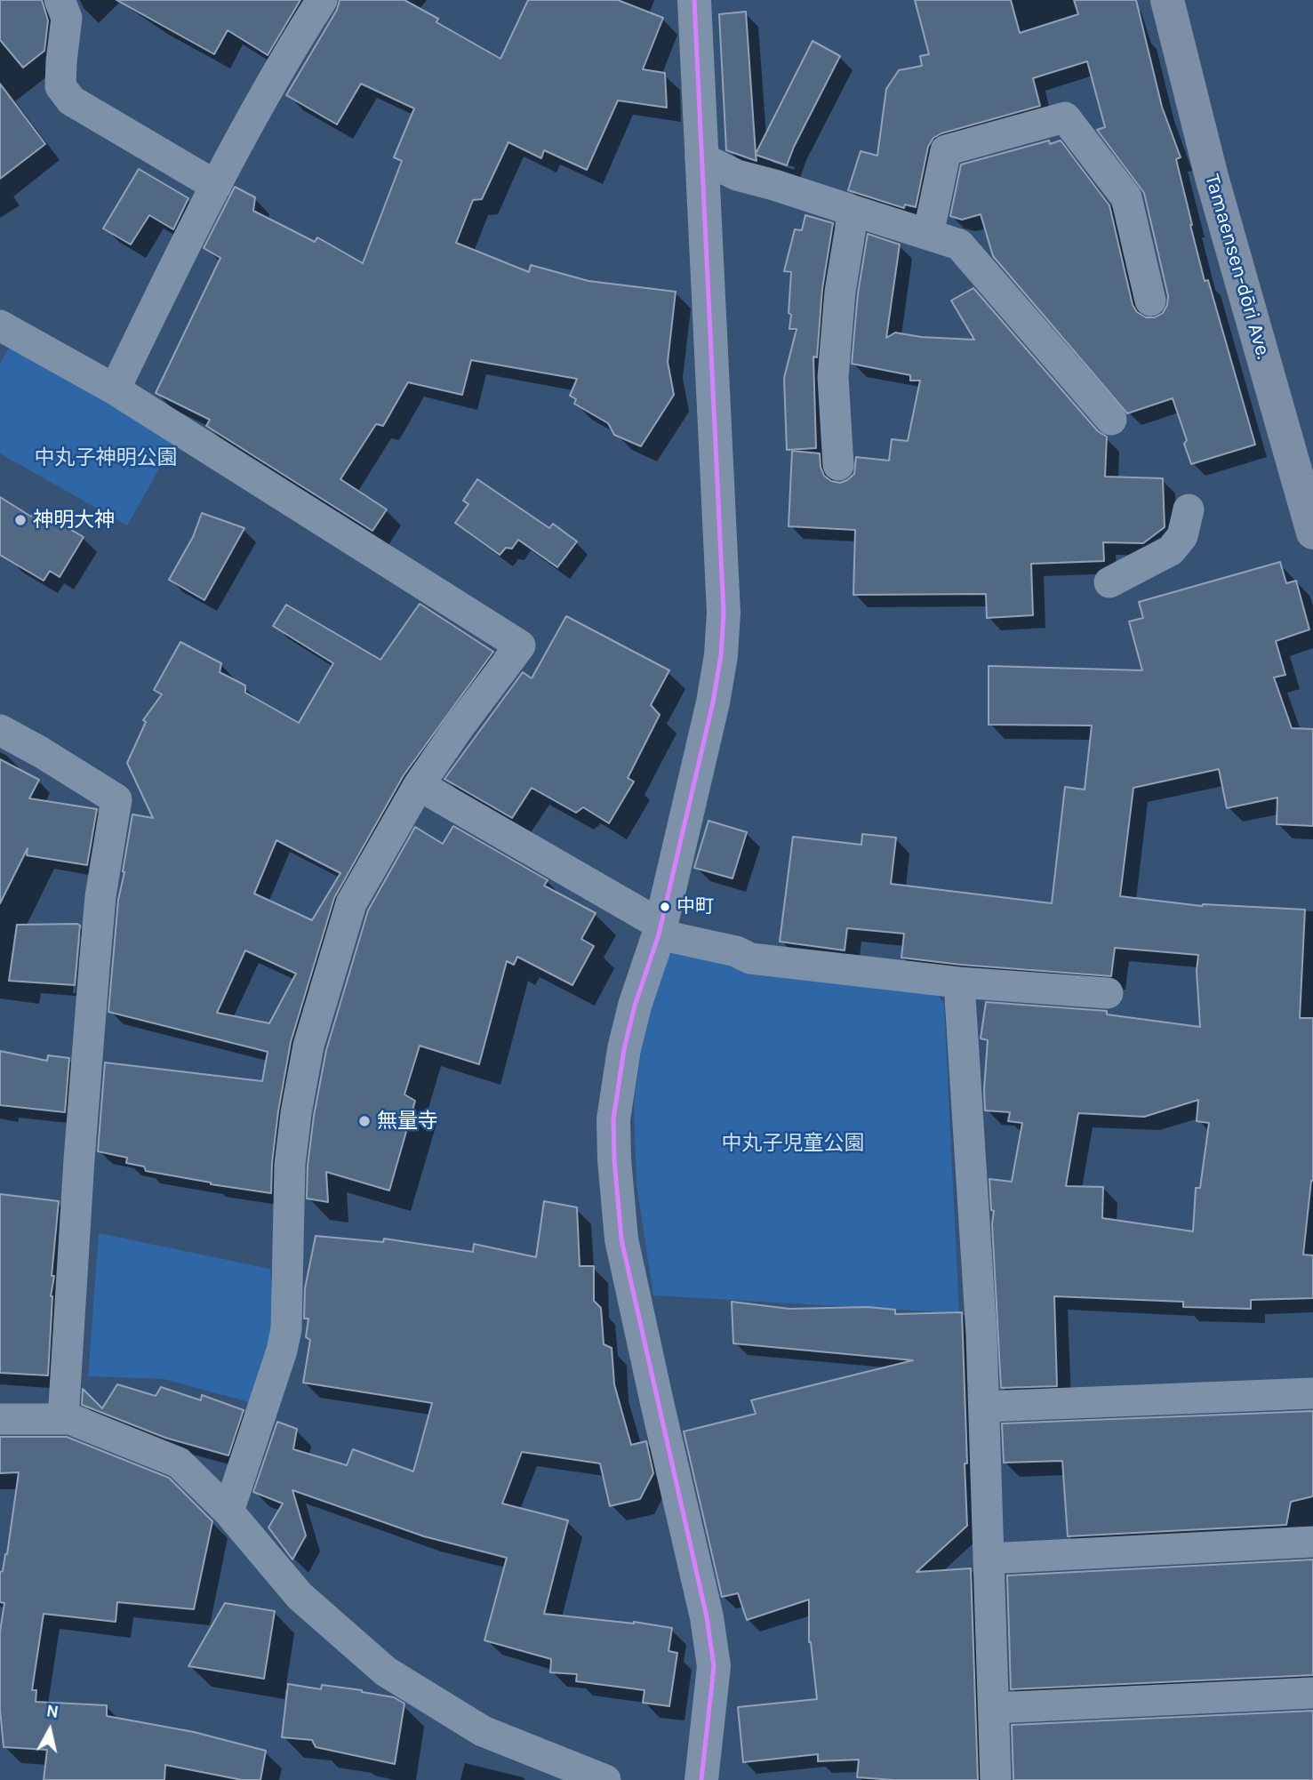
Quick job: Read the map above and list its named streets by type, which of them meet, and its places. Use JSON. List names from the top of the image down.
{
  "streets": {
    "main road": ["Tamaensen-dōri Ave."]
  },
  "parks": ["中丸子神明公園", "中丸子児童公園"],
  "places": ["神明大神", "中町", "無量寺"],
  "north": "top"
}
